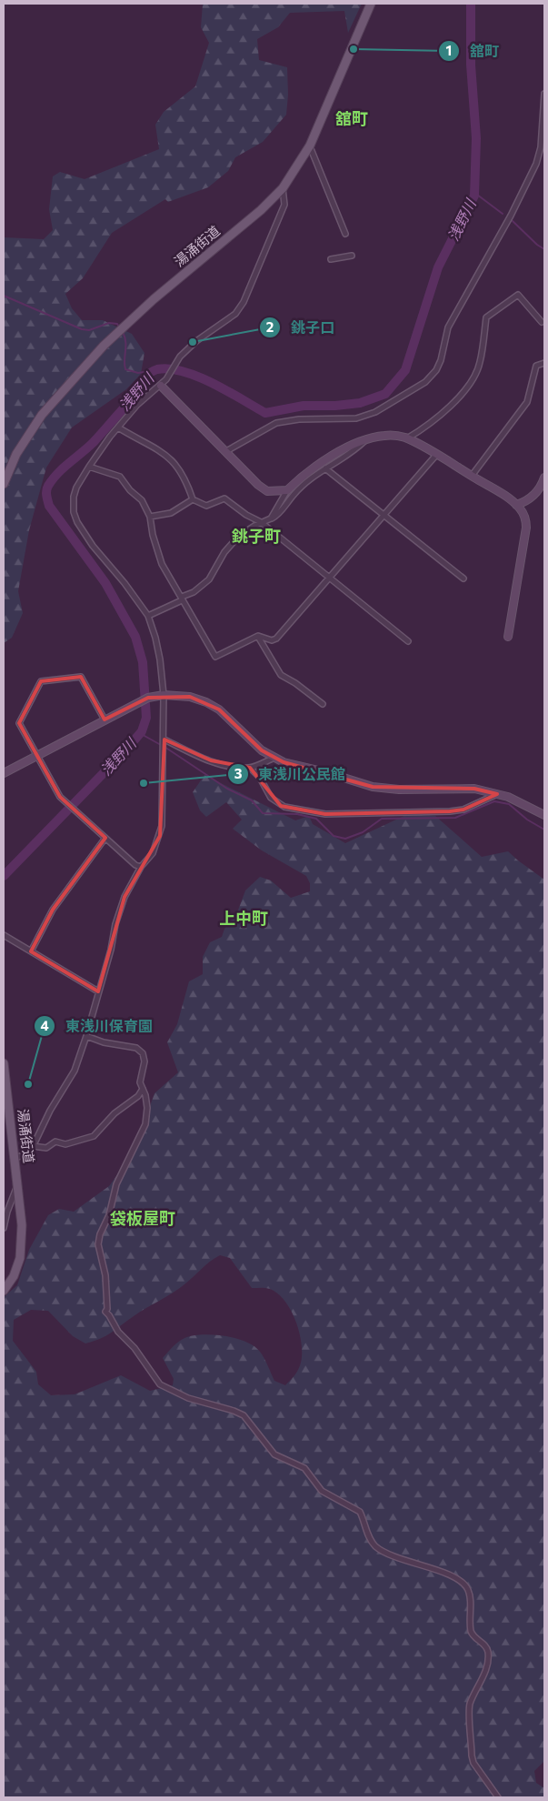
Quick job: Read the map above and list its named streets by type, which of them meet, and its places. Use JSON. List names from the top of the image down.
{
  "streets": {
    "main road": ["湯涌街道"]
  },
  "districts": [
    "舘町",
    "銚子町",
    "上中町",
    "袋板屋町"
  ],
  "water": ["浅野川"],
  "places": [
    "舘町",
    "銚子口",
    "東浅川公民館",
    "東浅川保育園"
  ]
}
